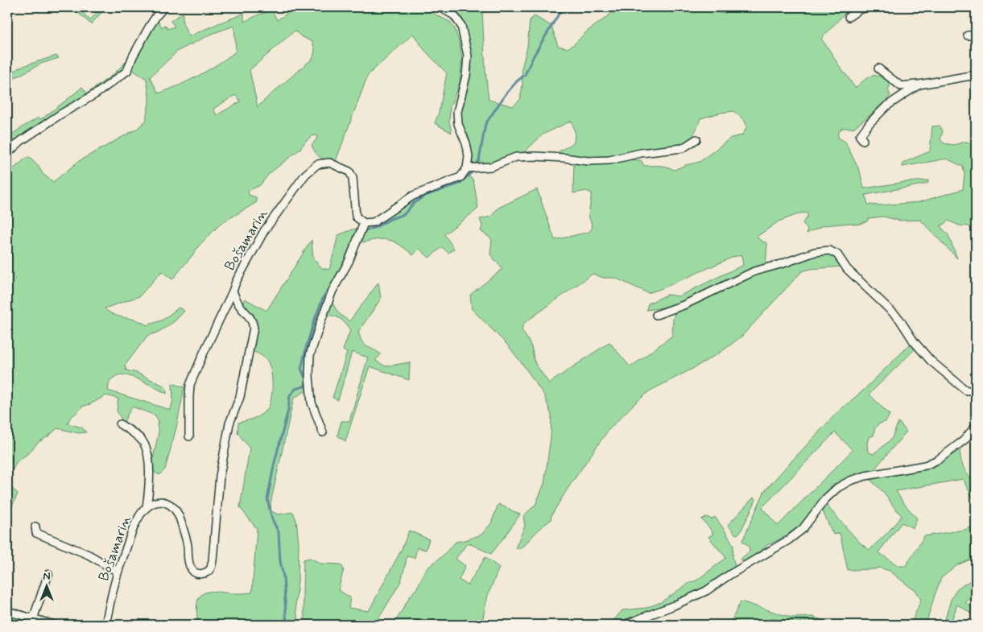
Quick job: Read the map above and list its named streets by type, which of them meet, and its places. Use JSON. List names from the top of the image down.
{
  "streets": {
    "street": ["Bošamarin"]
  },
  "north": "top"
}
